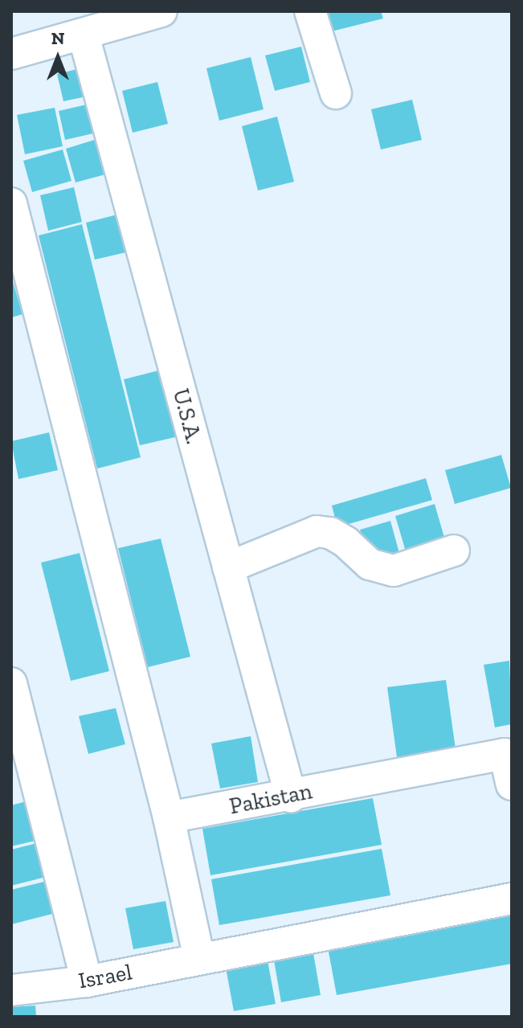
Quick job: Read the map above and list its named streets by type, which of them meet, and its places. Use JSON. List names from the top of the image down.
{
  "streets": {
    "street": ["U.S.A.", "Pakistan", "Israel"]
  },
  "crossings": [
    ["U.S.A.", "Pakistan"]
  ],
  "north": "top"
}
